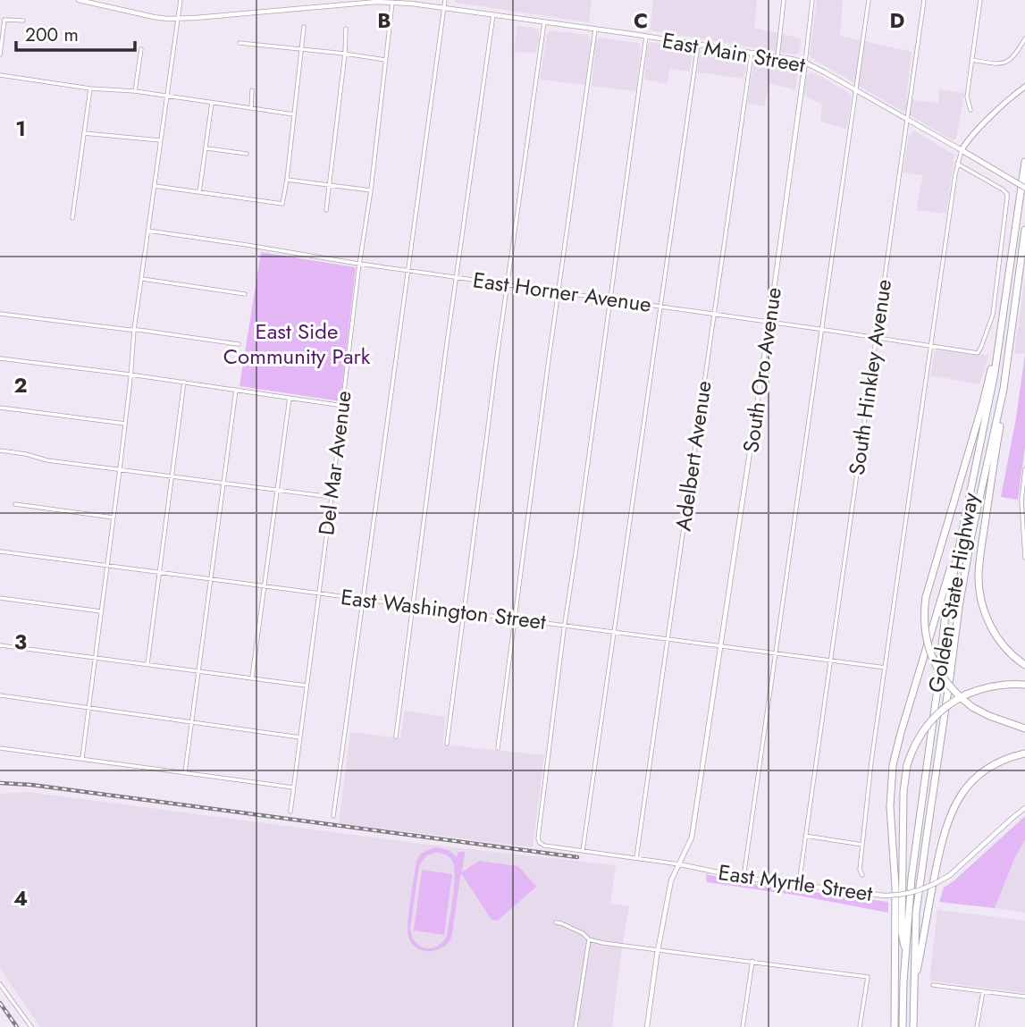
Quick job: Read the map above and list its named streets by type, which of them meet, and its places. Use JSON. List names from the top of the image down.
{
  "streets": {
    "highway": ["Golden State Highway"],
    "main road": ["East Main Street"],
    "street": [
      "East Horner Avenue",
      "South Oro Avenue",
      "South Hinkley Avenue",
      "Adelbert Avenue",
      "Del Mar Avenue",
      "East Washington Street",
      "East Myrtle Street"
    ]
  },
  "crossings": [
    ["East Main Street", "South Oro Avenue"],
    ["East Main Street", "South Hinkley Avenue"],
    ["East Main Street", "Adelbert Avenue"],
    ["East Main Street", "Del Mar Avenue"],
    ["East Horner Avenue", "South Oro Avenue"],
    ["East Horner Avenue", "South Hinkley Avenue"],
    ["East Horner Avenue", "Adelbert Avenue"],
    ["East Horner Avenue", "Del Mar Avenue"],
    ["South Oro Avenue", "East Washington Street"],
    ["South Oro Avenue", "East Myrtle Street"],
    ["South Hinkley Avenue", "East Washington Street"],
    ["South Hinkley Avenue", "East Myrtle Street"],
    ["Adelbert Avenue", "East Washington Street"],
    ["Adelbert Avenue", "East Myrtle Street"],
    ["Del Mar Avenue", "East Washington Street"],
    ["East Washington Street", "East Myrtle Street"]
  ],
  "parks": ["East Side Community Park"],
  "scale_bar": "200 m",
  "grid": {
    "columns": ["B", "C", "D"],
    "rows": [
      "1",
      "2",
      "3",
      "4"
    ]
  }
}
